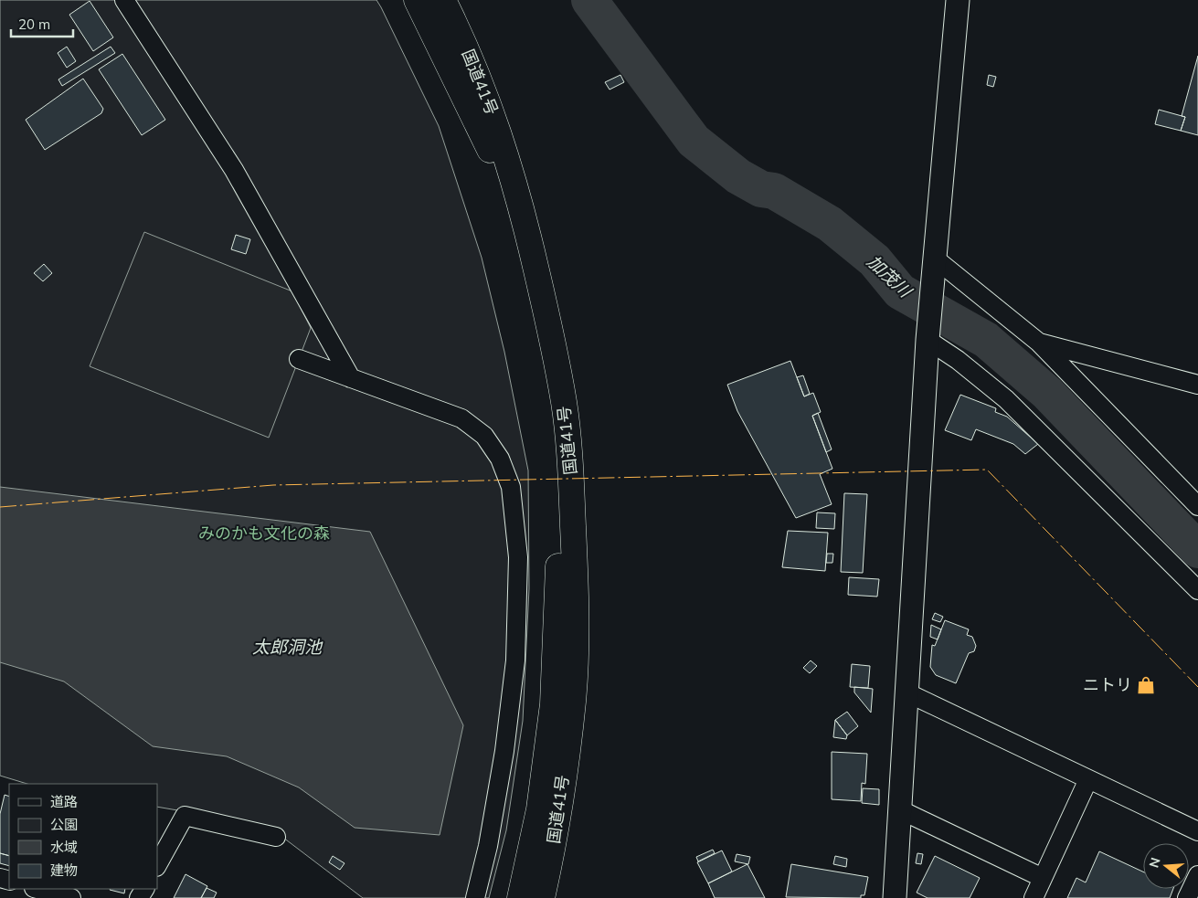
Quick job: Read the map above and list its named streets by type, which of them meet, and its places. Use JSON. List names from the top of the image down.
{
  "streets": {
    "highway": ["国道41号"]
  },
  "water": ["加茂川", "太郎洞池"],
  "parks": ["みのかも文化の森"],
  "places": {
    "shop": ["ニトリ"]
  },
  "legend": [
    "道路",
    "公園",
    "水域",
    "建物"
  ],
  "scale_bar": "20 m",
  "north": "left"
}
